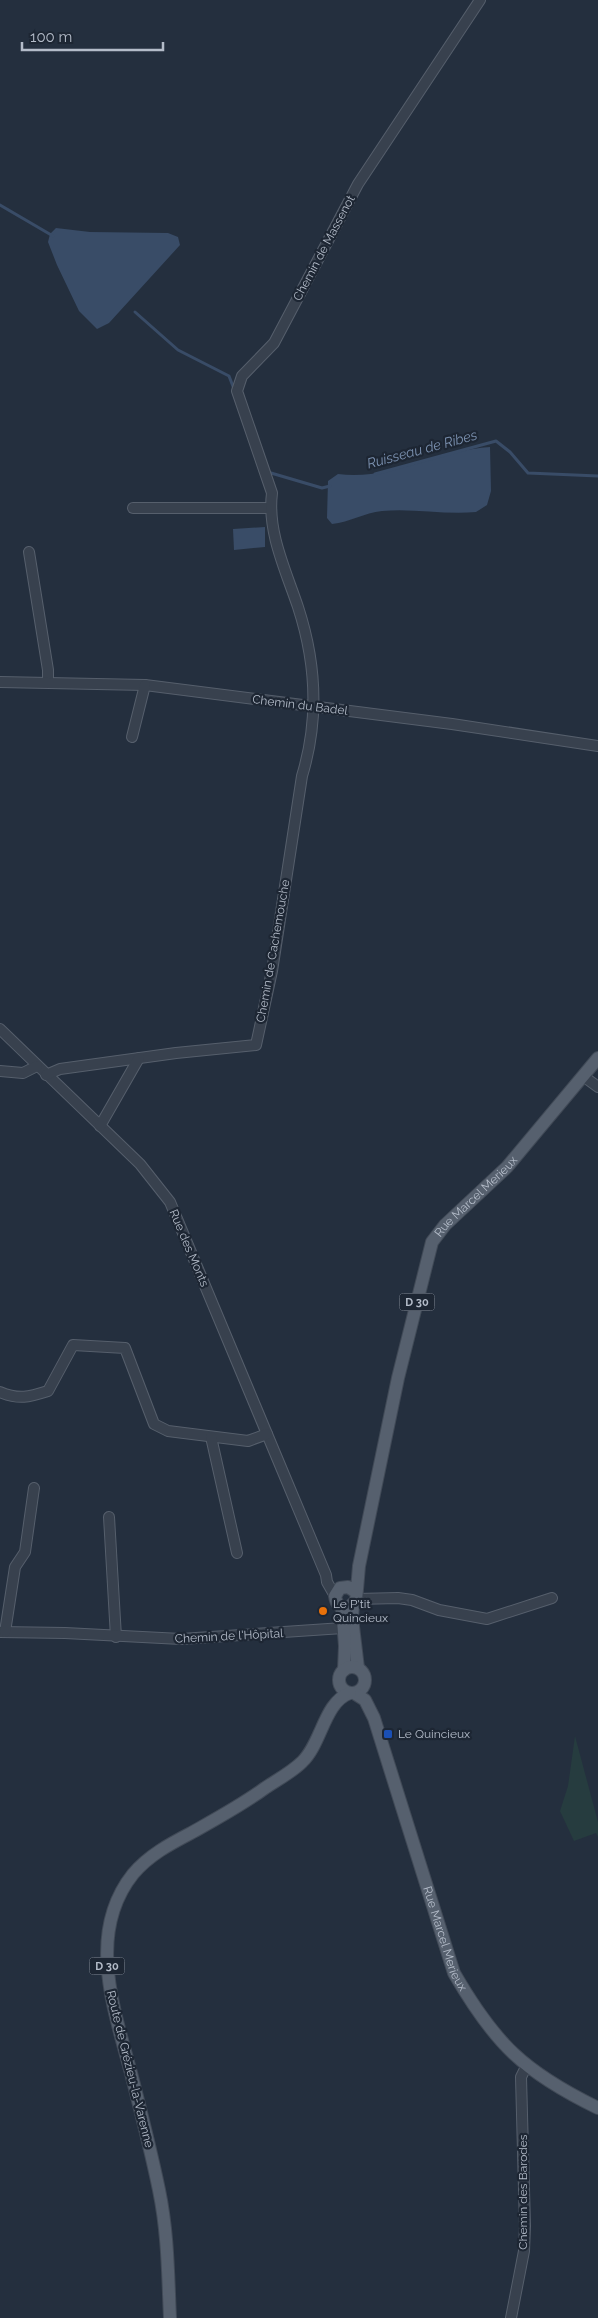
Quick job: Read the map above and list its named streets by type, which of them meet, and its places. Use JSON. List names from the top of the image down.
{
  "streets": {
    "main road": ["Rue Marcel Merieux", "D 30", "Route de Grézieu-la-Varenne"],
    "street": [
      "Chemin de Massenot",
      "Chemin du Badel",
      "Chemin de Cachemouche",
      "Rue des Monts",
      "Chemin de l'Hôpital",
      "Chemin des Barodes"
    ]
  },
  "crossings": [
    ["Chemin de Massenot", "Chemin du Badel"],
    ["Chemin de Massenot", "Chemin de Cachemouche"],
    ["Chemin du Badel", "Chemin de Cachemouche"],
    ["Chemin de Cachemouche", "Rue des Monts"],
    ["Rue Marcel Merieux", "Rue des Monts"],
    ["Rue Marcel Merieux", "Chemin de l'Hôpital"],
    ["Rue Marcel Merieux", "Route de Grézieu-la-Varenne"],
    ["Rue Marcel Merieux", "Chemin des Barodes"]
  ],
  "water": ["Ruisseau de Ribes"],
  "places": {
    "other": ["Le P'tit Quincieux"],
    "transit": ["Le Quincieux"]
  },
  "scale_bar": "100 m"
}
